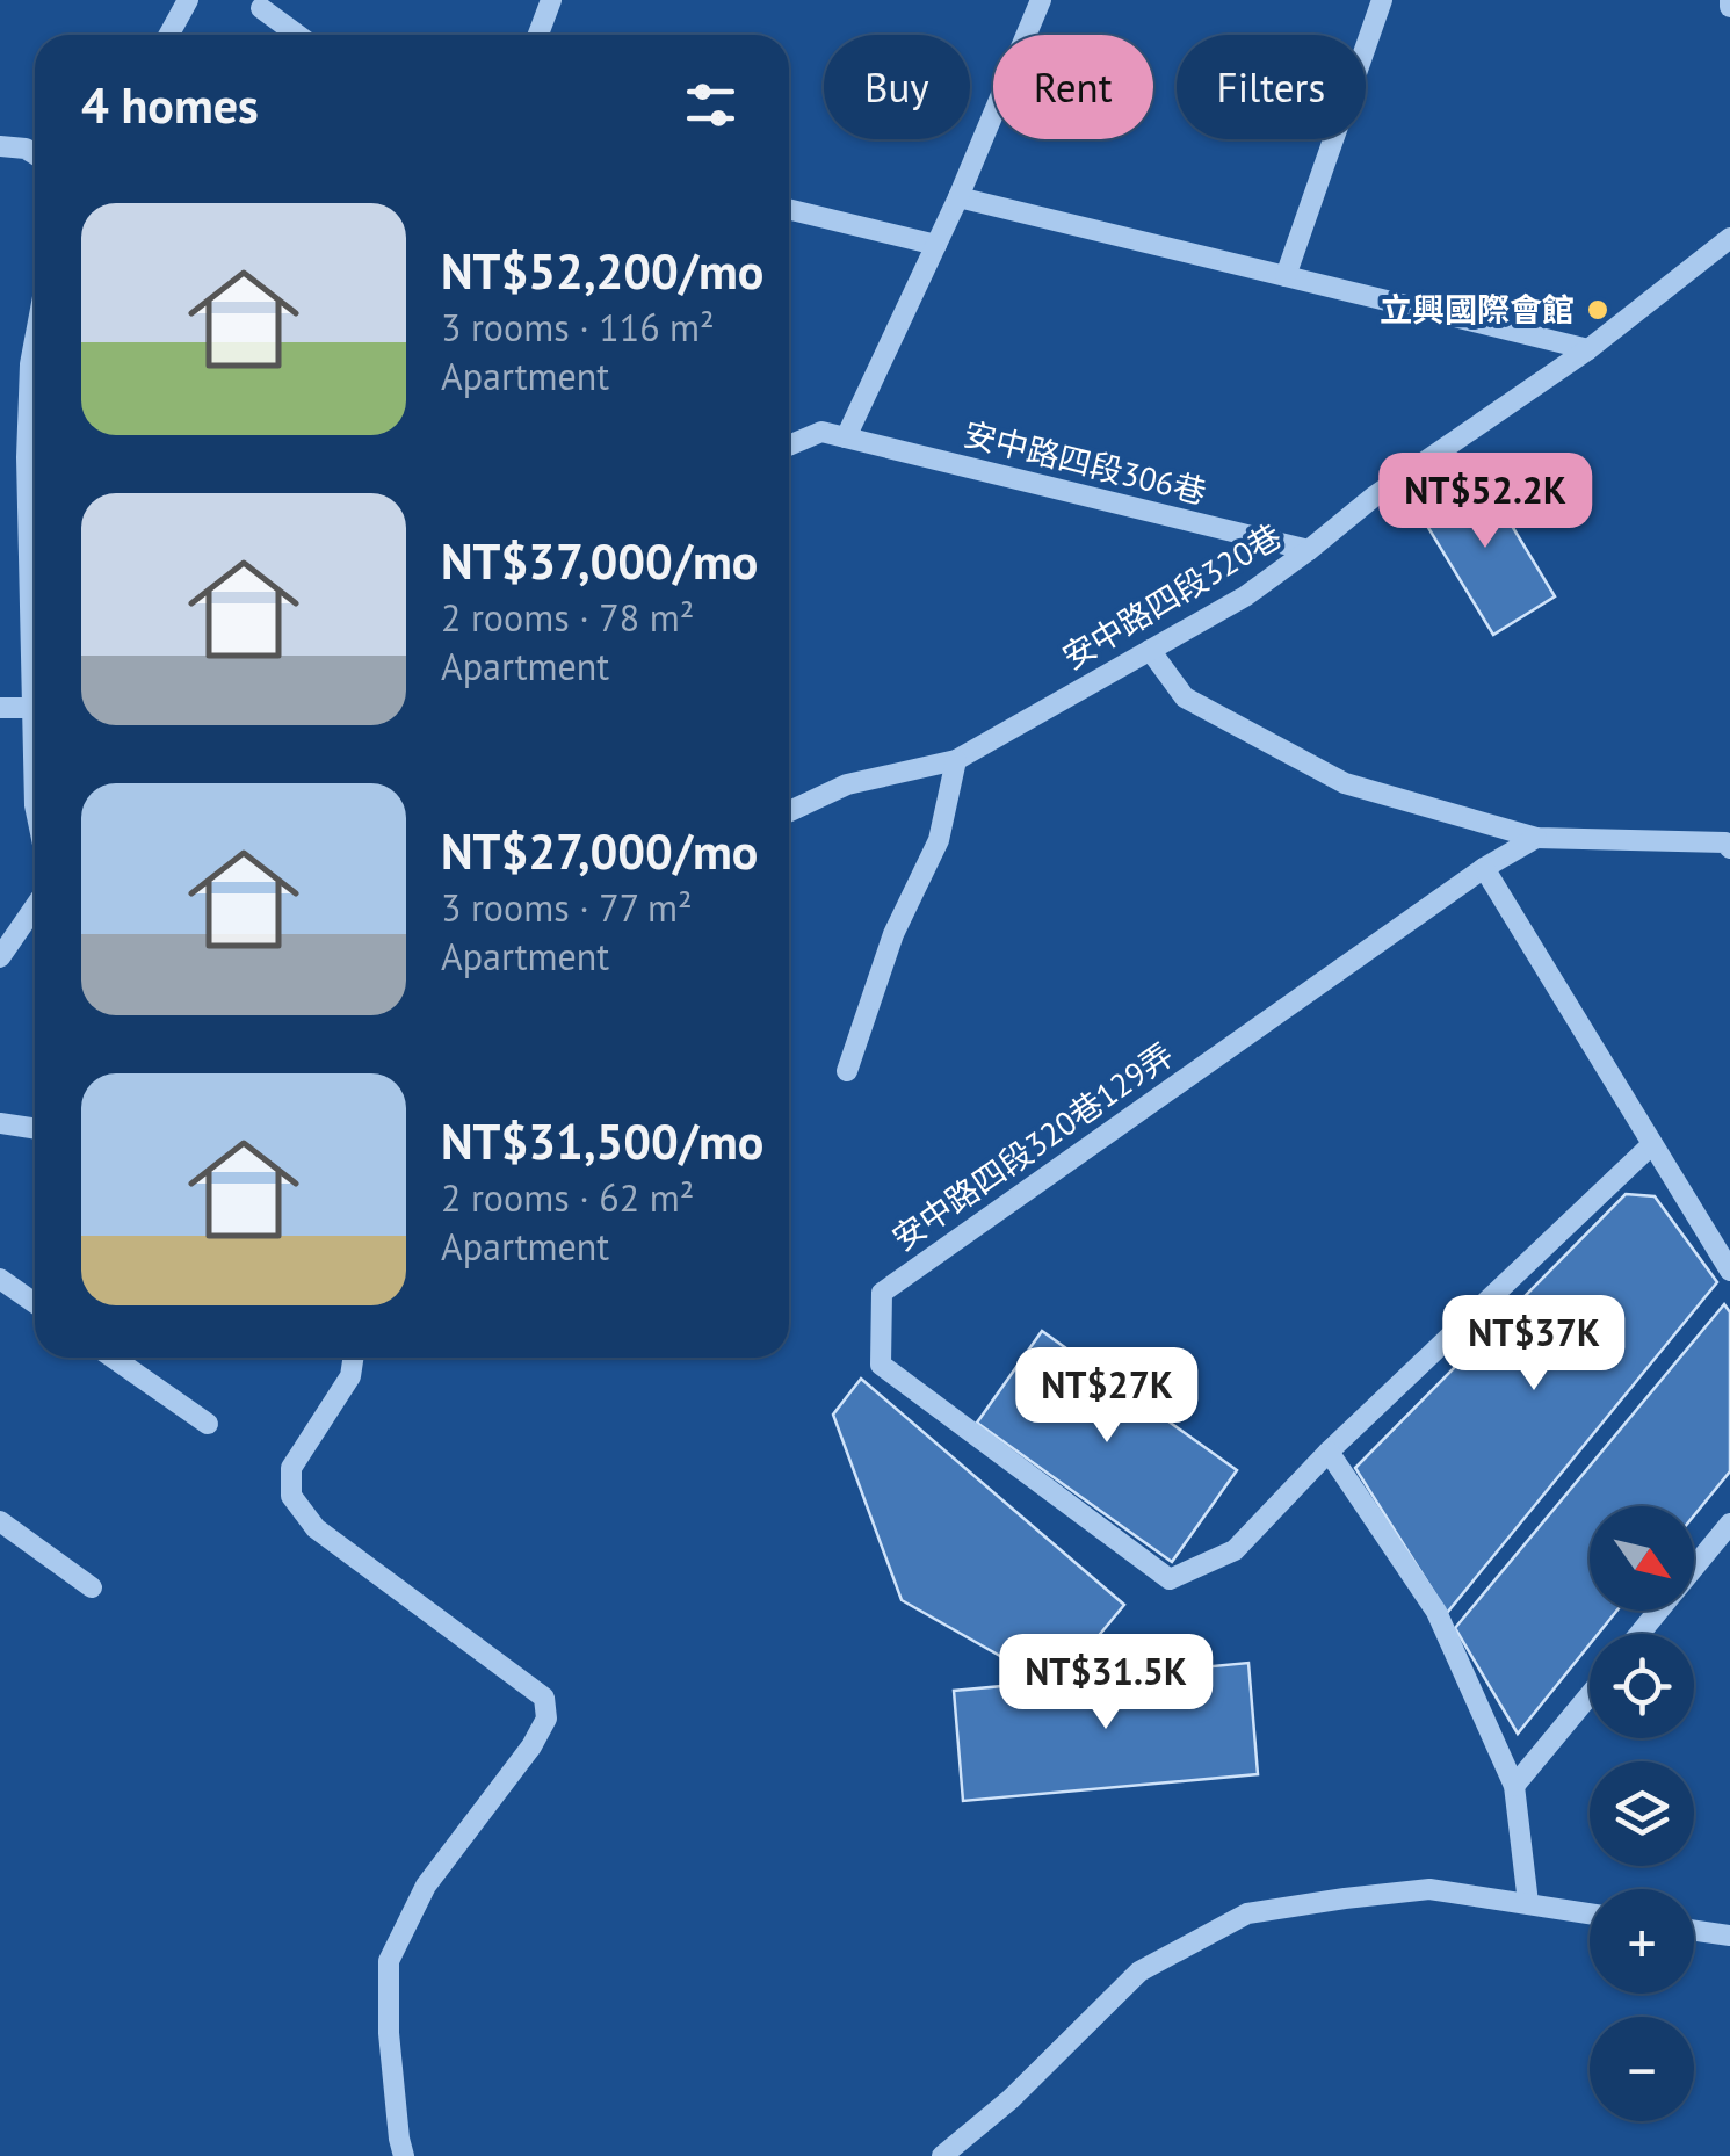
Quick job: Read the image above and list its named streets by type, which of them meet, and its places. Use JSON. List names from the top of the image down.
{
  "streets": {
    "lane": ["安中路四段306巷", "安中路四段320巷", "安中路四段320巷129弄"]
  },
  "crossings": [
    ["安中路四段306巷", "安中路四段320巷"]
  ],
  "places": ["立興國際會館"],
  "north": "bottom right",
  "page": {
    "chip": ["Buy", "Rent", "Filters"],
    "heading": "4 homes",
    "list": [
      {
        "name": "NT$52,200/mo",
        "note": "3 rooms · 116 m² · Apartment"
      },
      {
        "name": "NT$37,000/mo",
        "note": "2 rooms · 78 m² · Apartment"
      },
      {
        "name": "NT$27,000/mo",
        "note": "3 rooms · 77 m² · Apartment"
      },
      {
        "name": "NT$31,500/mo",
        "note": "2 rooms · 62 m² · Apartment"
      }
    ],
    "price": [
      "NT$52.2K",
      "NT$37K",
      "NT$27K",
      "NT$31.5K"
    ],
    "map_buttons": ["+", "−"]
  }
}
